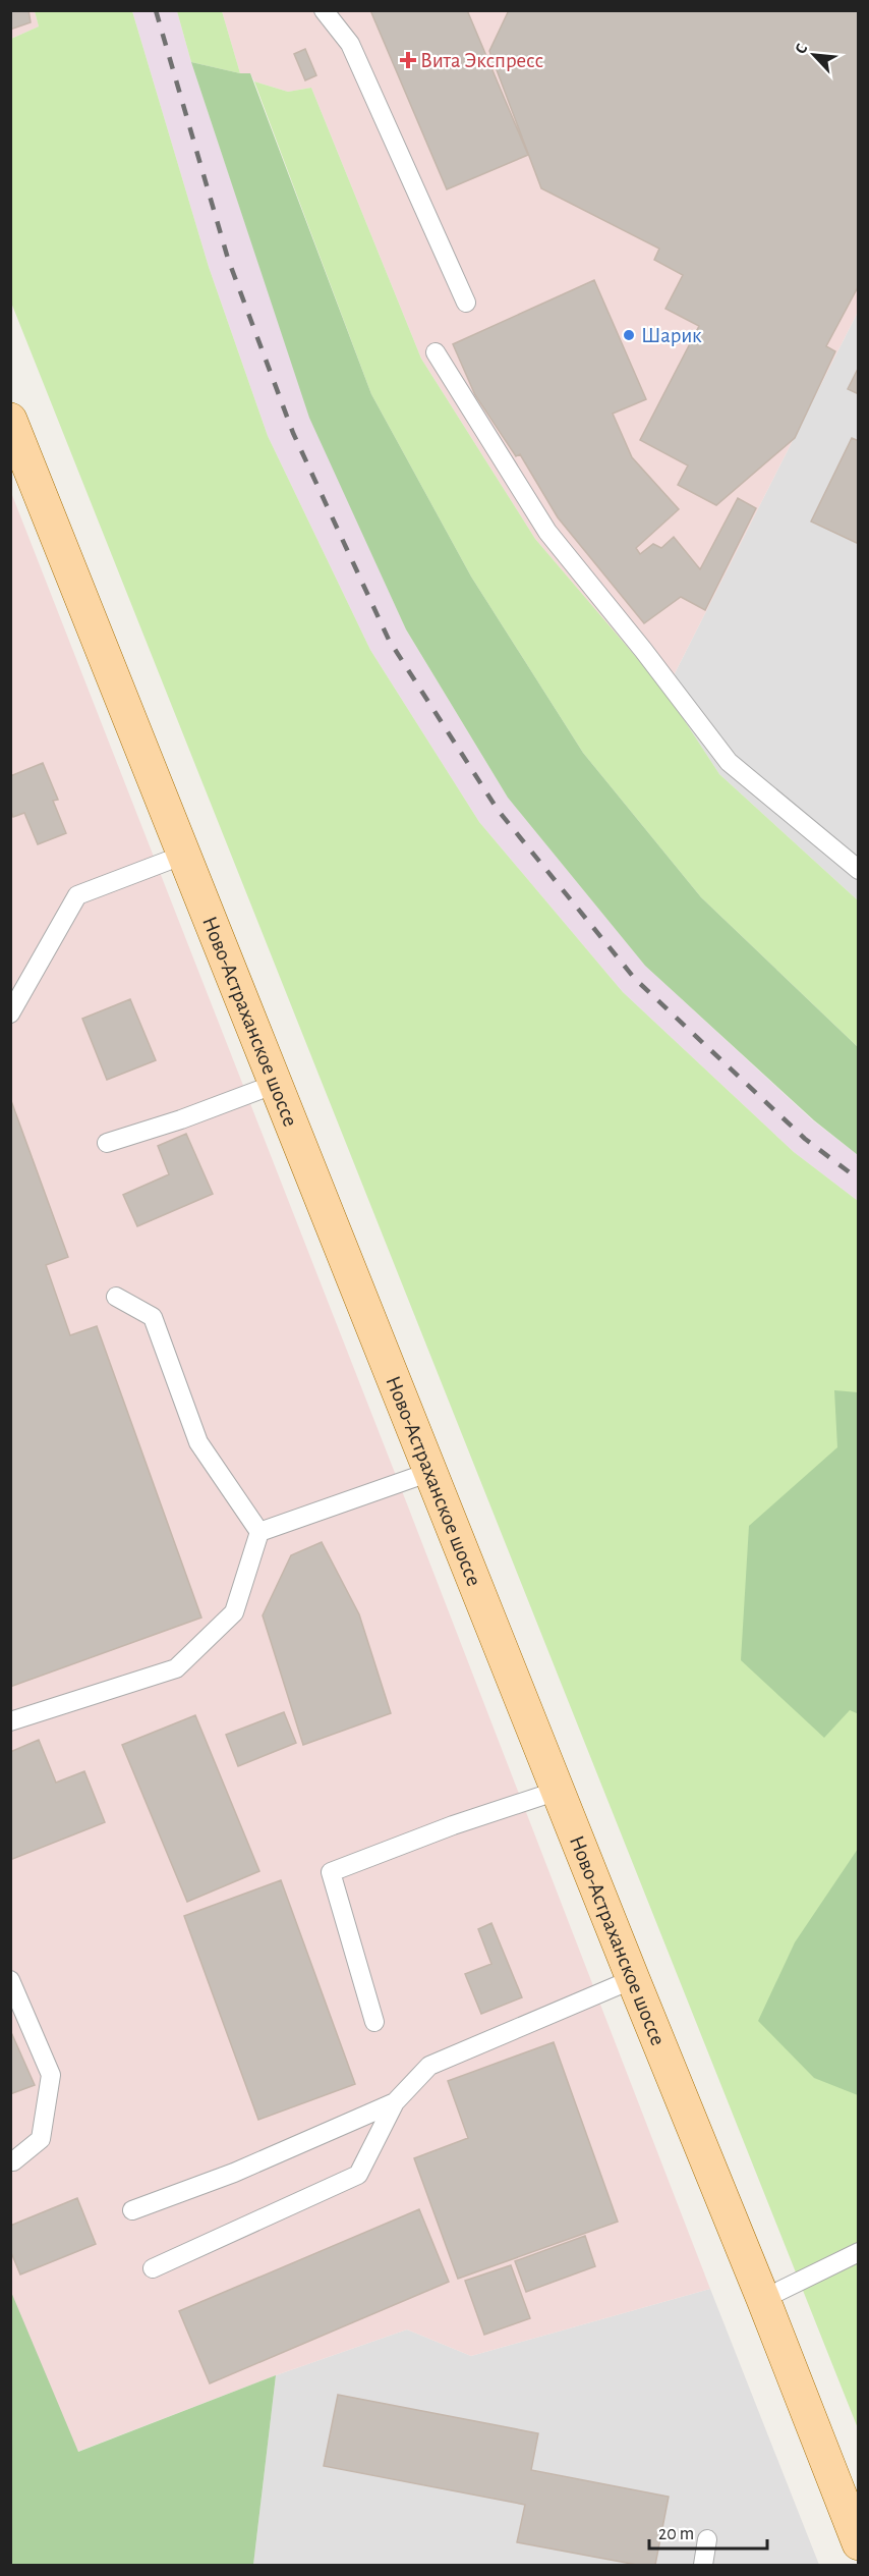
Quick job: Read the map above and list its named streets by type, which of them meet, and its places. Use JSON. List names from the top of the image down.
{
  "streets": {
    "main road": ["Ново-Астраханское шоссе"]
  },
  "places": {
    "health": ["Вита Экспресс"],
    "other": ["Шарик"]
  },
  "scale_bar": "20 m",
  "north": "top left"
}
